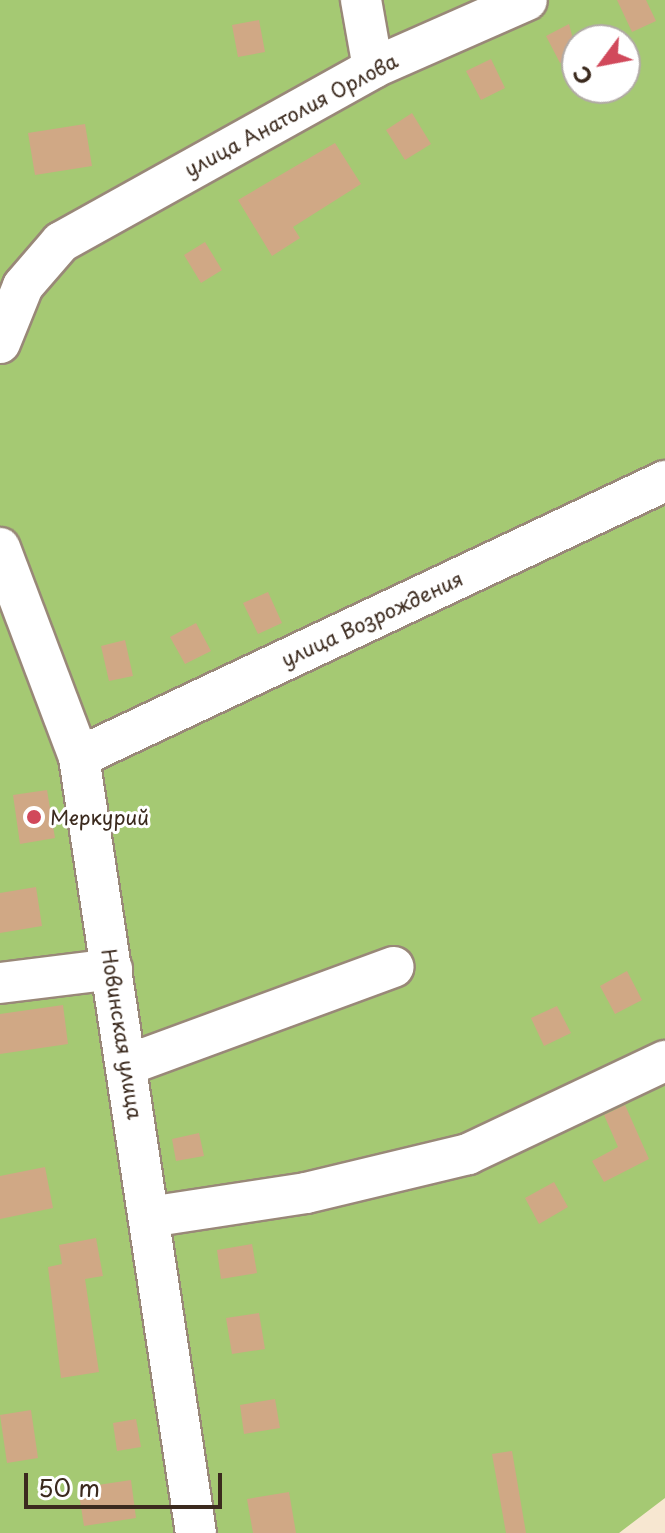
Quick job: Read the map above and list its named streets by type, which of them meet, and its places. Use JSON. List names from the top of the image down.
{
  "streets": {
    "street": ["улица Анатолия Орлова", "улица Возрождения", "Новинская улица"]
  },
  "crossings": [
    ["улица Возрождения", "Новинская улица"]
  ],
  "places": ["Меркурий"],
  "scale_bar": "50 m",
  "north": "bottom left"
}
